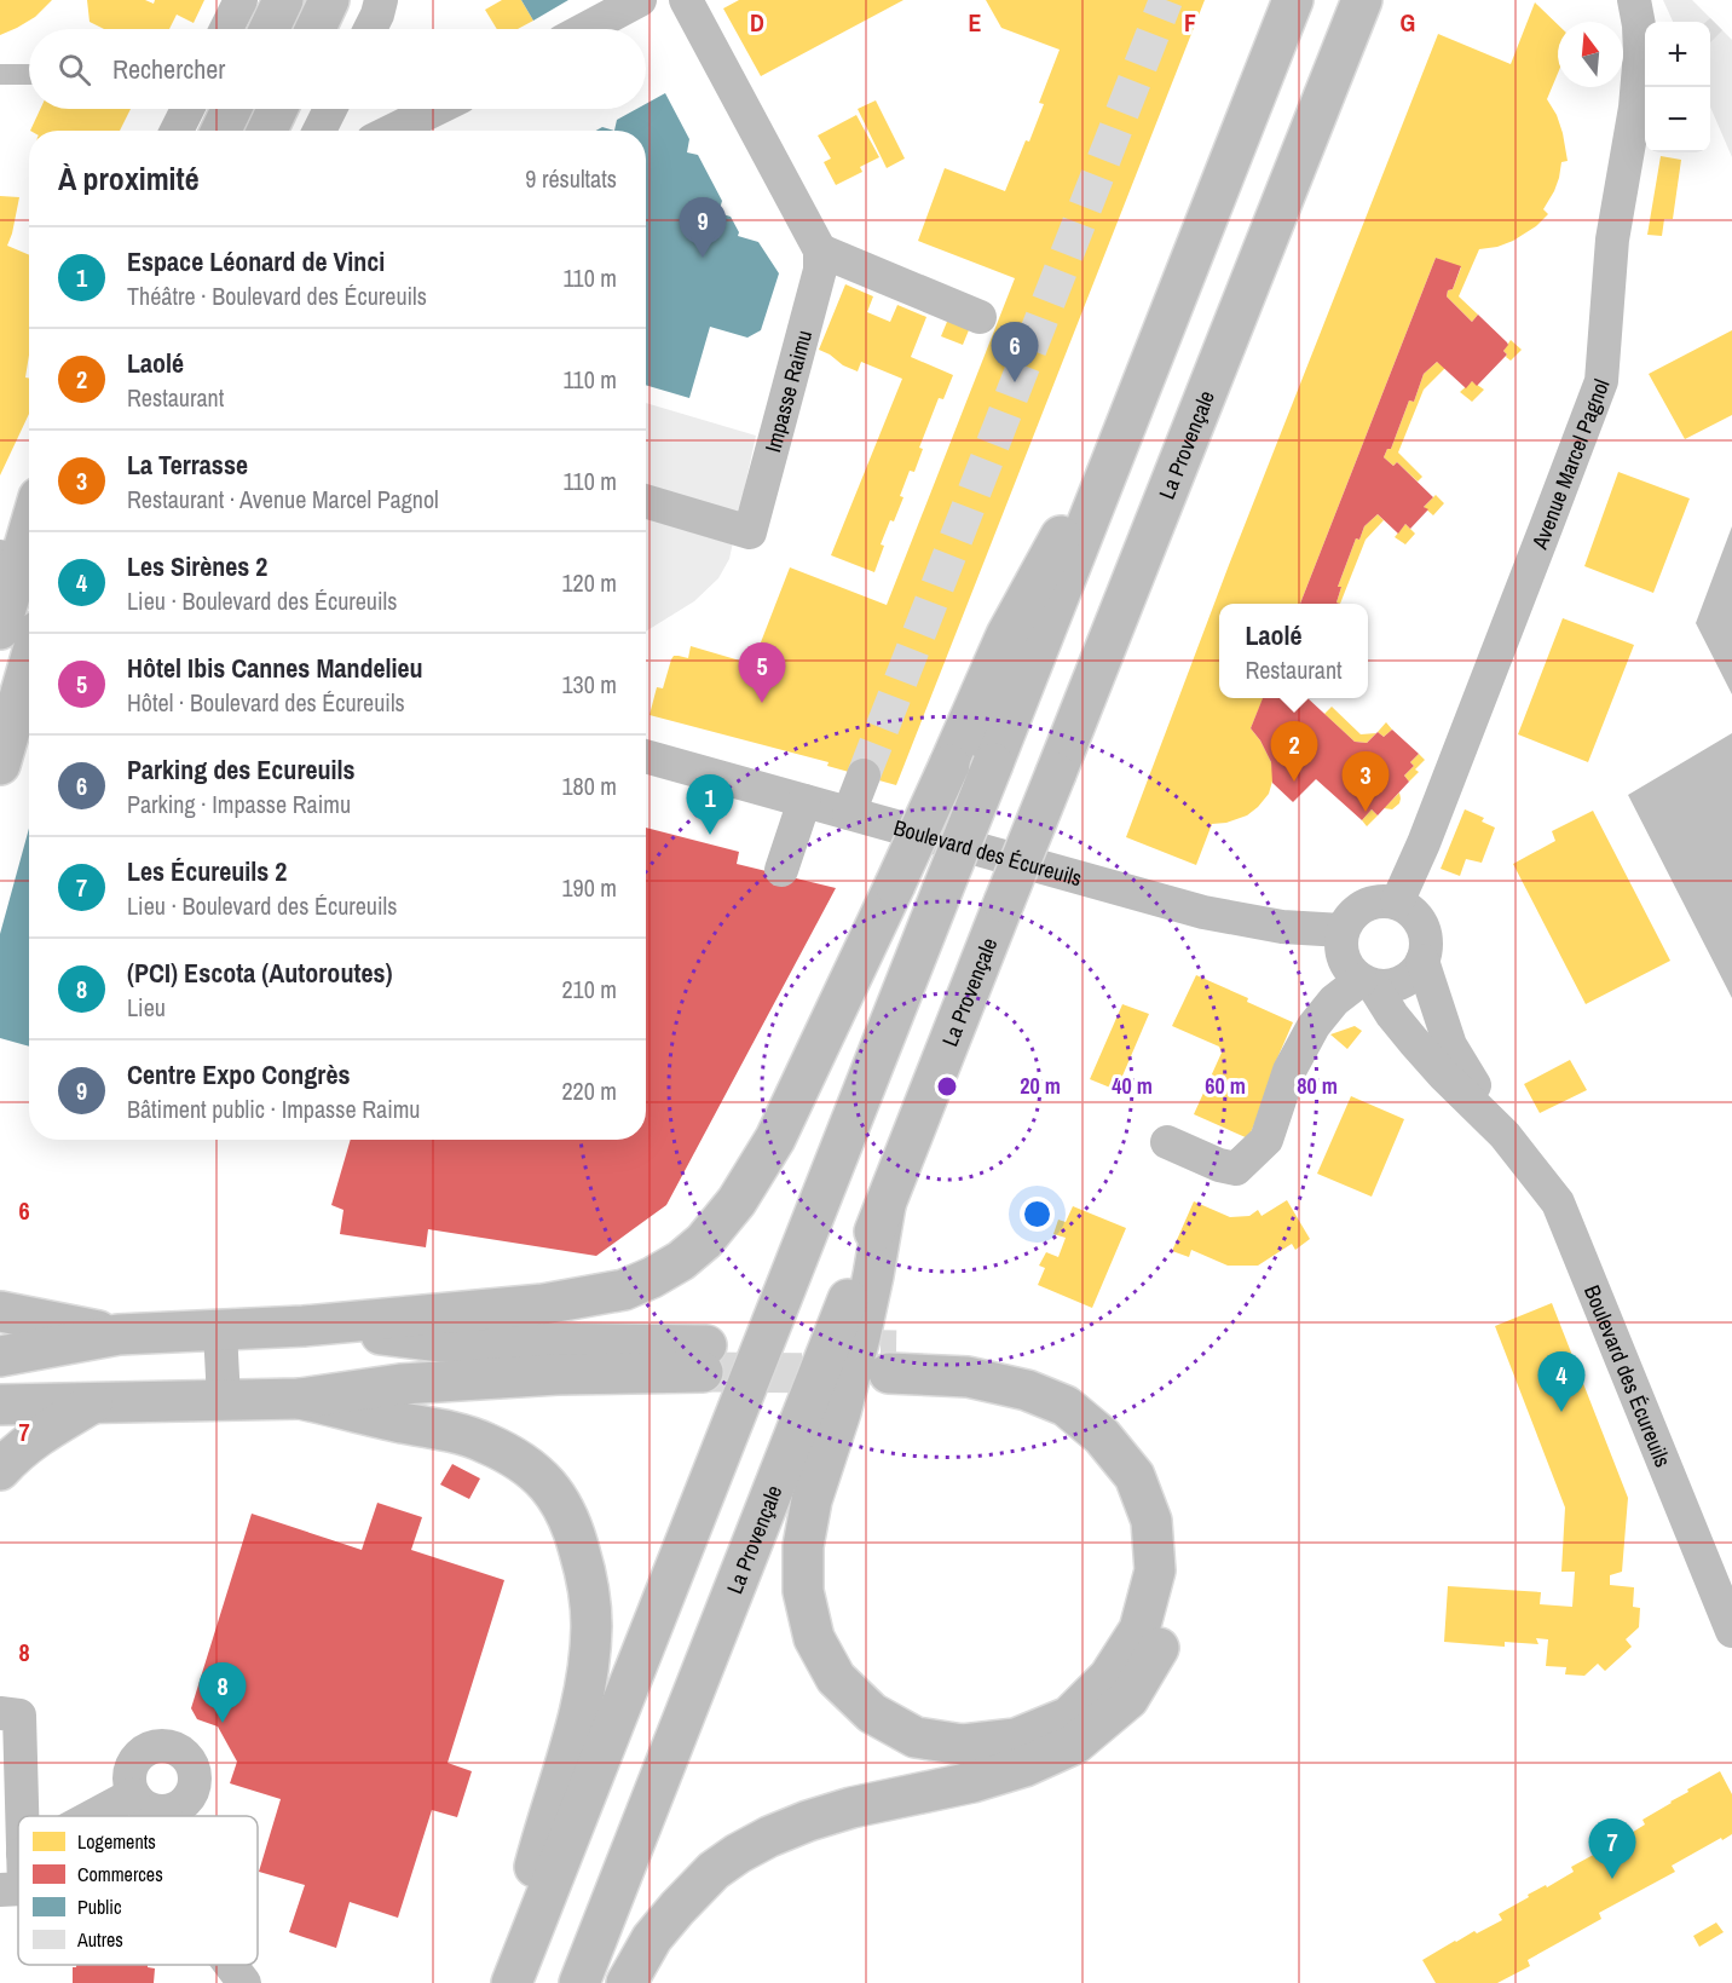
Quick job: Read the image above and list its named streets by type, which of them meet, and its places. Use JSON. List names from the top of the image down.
{
  "streets": {
    "main road": ["La Provençale"],
    "street": ["Impasse Raimu", "Avenue Marcel Pagnol", "Boulevard des Écureuils"]
  },
  "crossings": [
    ["Avenue Marcel Pagnol", "Boulevard des Écureuils"]
  ],
  "legend": [
    "Logements",
    "Commerces",
    "Public",
    "Autres"
  ],
  "north": "top",
  "page": {
    "map_buttons": ["+", "−"],
    "search": "Rechercher",
    "heading": ["À proximité", "9 résultats"],
    "pins": [
      "9",
      "6",
      "5",
      "2",
      "3",
      "1",
      "4",
      "8",
      "7"
    ],
    "list": [
      {
        "mark": "1",
        "name": "Espace Léonard de Vinci",
        "note": "Théâtre · Boulevard des Écureuils",
        "value": "110 m"
      },
      {
        "mark": "2",
        "name": "Laolé",
        "note": "Restaurant",
        "value": "110 m"
      },
      {
        "mark": "3",
        "name": "La Terrasse",
        "note": "Restaurant · Avenue Marcel Pagnol",
        "value": "110 m"
      },
      {
        "mark": "4",
        "name": "Les Sirènes 2",
        "note": "Lieu · Boulevard des Écureuils",
        "value": "120 m"
      },
      {
        "mark": "5",
        "name": "Hôtel Ibis Cannes Mandelieu",
        "note": "Hôtel · Boulevard des Écureuils",
        "value": "130 m"
      },
      {
        "mark": "6",
        "name": "Parking des Ecureuils",
        "note": "Parking · Impasse Raimu",
        "value": "180 m"
      },
      {
        "mark": "7",
        "name": "Les Écureuils 2",
        "note": "Lieu · Boulevard des Écureuils",
        "value": "190 m"
      },
      {
        "mark": "8",
        "name": "(PCI) Escota (Autoroutes)",
        "note": "Lieu",
        "value": "210 m"
      },
      {
        "mark": "9",
        "name": "Centre Expo Congrès",
        "note": "Bâtiment public · Impasse Raimu",
        "value": "220 m"
      }
    ],
    "popup": ["Laolé", "Restaurant"]
  },
  "grid": {
    "columns": [
      "D",
      "E",
      "F",
      "G"
    ],
    "rows": ["6", "7", "8"]
  },
  "rings": [
    "20 m",
    "40 m",
    "60 m",
    "80 m"
  ]
}
